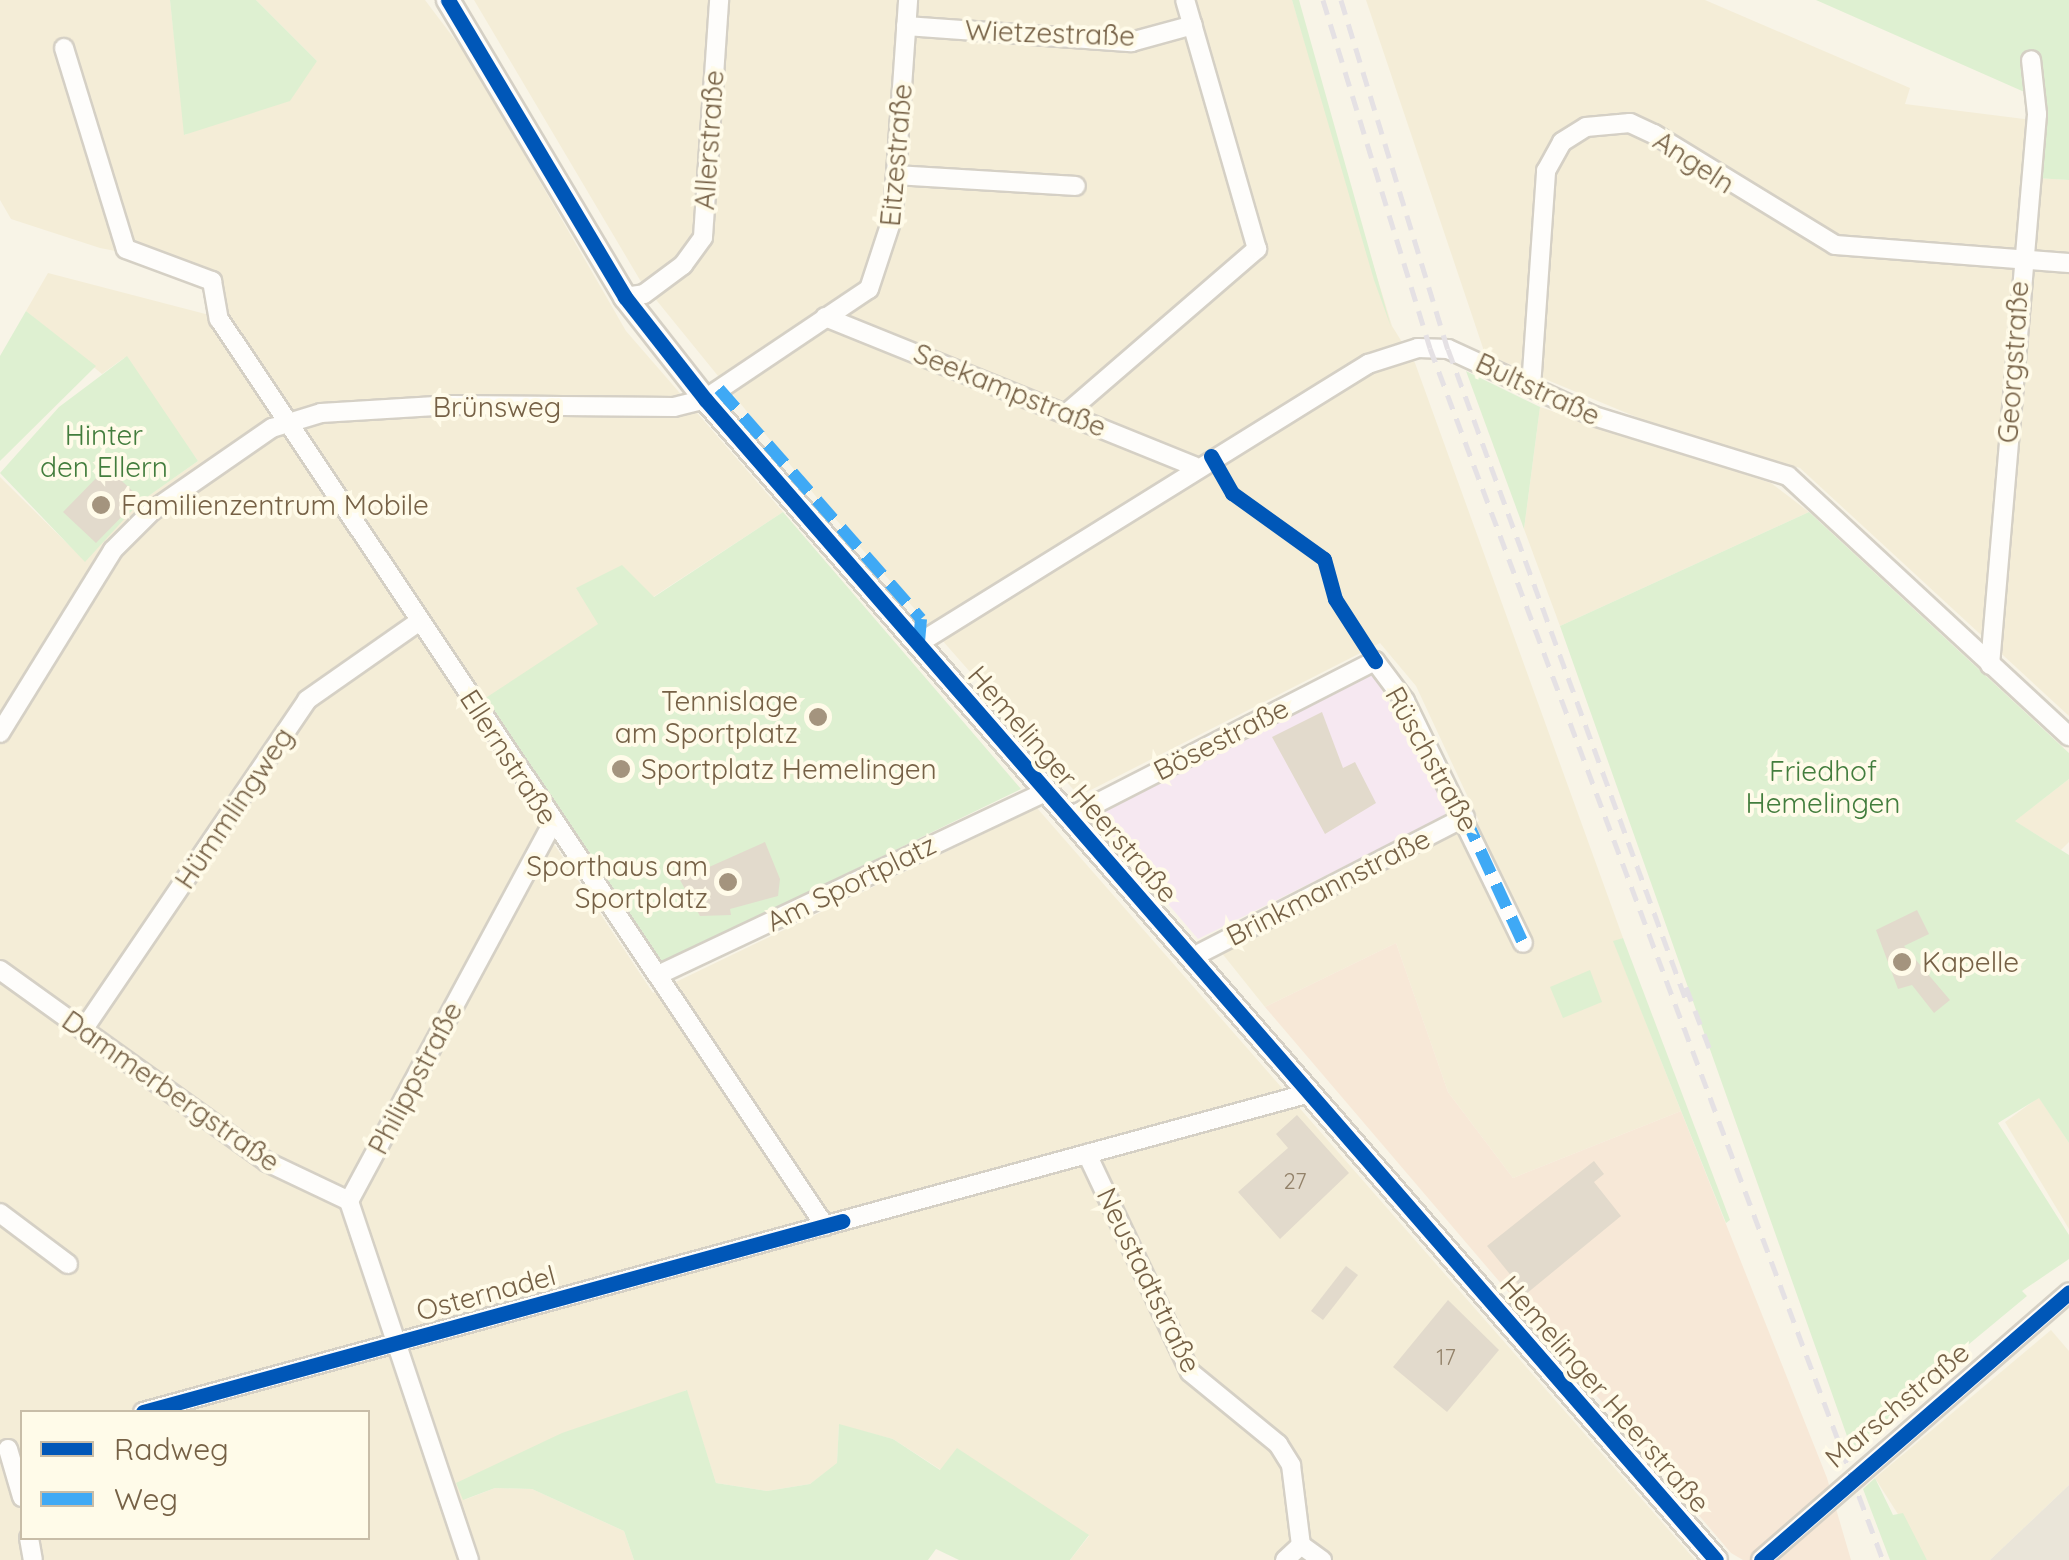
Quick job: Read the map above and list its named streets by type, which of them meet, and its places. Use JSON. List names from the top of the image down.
{
  "streets": {
    "main road": ["Hemelinger Heerstraße"],
    "street": [
      "Wietzestraße",
      "Allerstraße",
      "Eitzestraße",
      "Angeln",
      "Georgstraße",
      "Bultstraße",
      "Seekampstraße",
      "Brünsweg",
      "Bösestraße",
      "Ellernstraße",
      "Rüschstraße",
      "Hümmlingweg",
      "Am Sportplatz",
      "Brinkmannstraße",
      "Philippstraße",
      "Dammerbergstraße",
      "Neustadtstraße",
      "Osternadel",
      "Marschstraße"
    ]
  },
  "crossings": [
    ["Wietzestraße", "Eitzestraße"],
    ["Allerstraße", "Hemelinger Heerstraße"],
    ["Eitzestraße", "Seekampstraße"],
    ["Eitzestraße", "Brünsweg"],
    ["Eitzestraße", "Hemelinger Heerstraße"],
    ["Angeln", "Georgstraße"],
    ["Angeln", "Bultstraße"],
    ["Georgstraße", "Bultstraße"],
    ["Bultstraße", "Seekampstraße"],
    ["Bultstraße", "Hemelinger Heerstraße"],
    ["Brünsweg", "Ellernstraße"],
    ["Brünsweg", "Hemelinger Heerstraße"],
    ["Bösestraße", "Rüschstraße"],
    ["Bösestraße", "Hemelinger Heerstraße"],
    ["Ellernstraße", "Hümmlingweg"],
    ["Ellernstraße", "Am Sportplatz"],
    ["Ellernstraße", "Philippstraße"],
    ["Ellernstraße", "Osternadel"],
    ["Rüschstraße", "Brinkmannstraße"],
    ["Hemelinger Heerstraße", "Am Sportplatz"],
    ["Hemelinger Heerstraße", "Brinkmannstraße"],
    ["Hemelinger Heerstraße", "Osternadel"],
    ["Hümmlingweg", "Dammerbergstraße"],
    ["Philippstraße", "Dammerbergstraße"],
    ["Neustadtstraße", "Osternadel"]
  ],
  "parks": ["Hinter den Ellern", "Friedhof Hemelingen"],
  "places": [
    "Familienzentrum Mobile",
    "Tennislage am Sportplatz",
    "Sportplatz Hemelingen",
    "Sporthaus am Sportplatz",
    "Kapelle"
  ],
  "house_numbers": ["27", "17"],
  "legend": ["Radweg", "Weg"]
}
